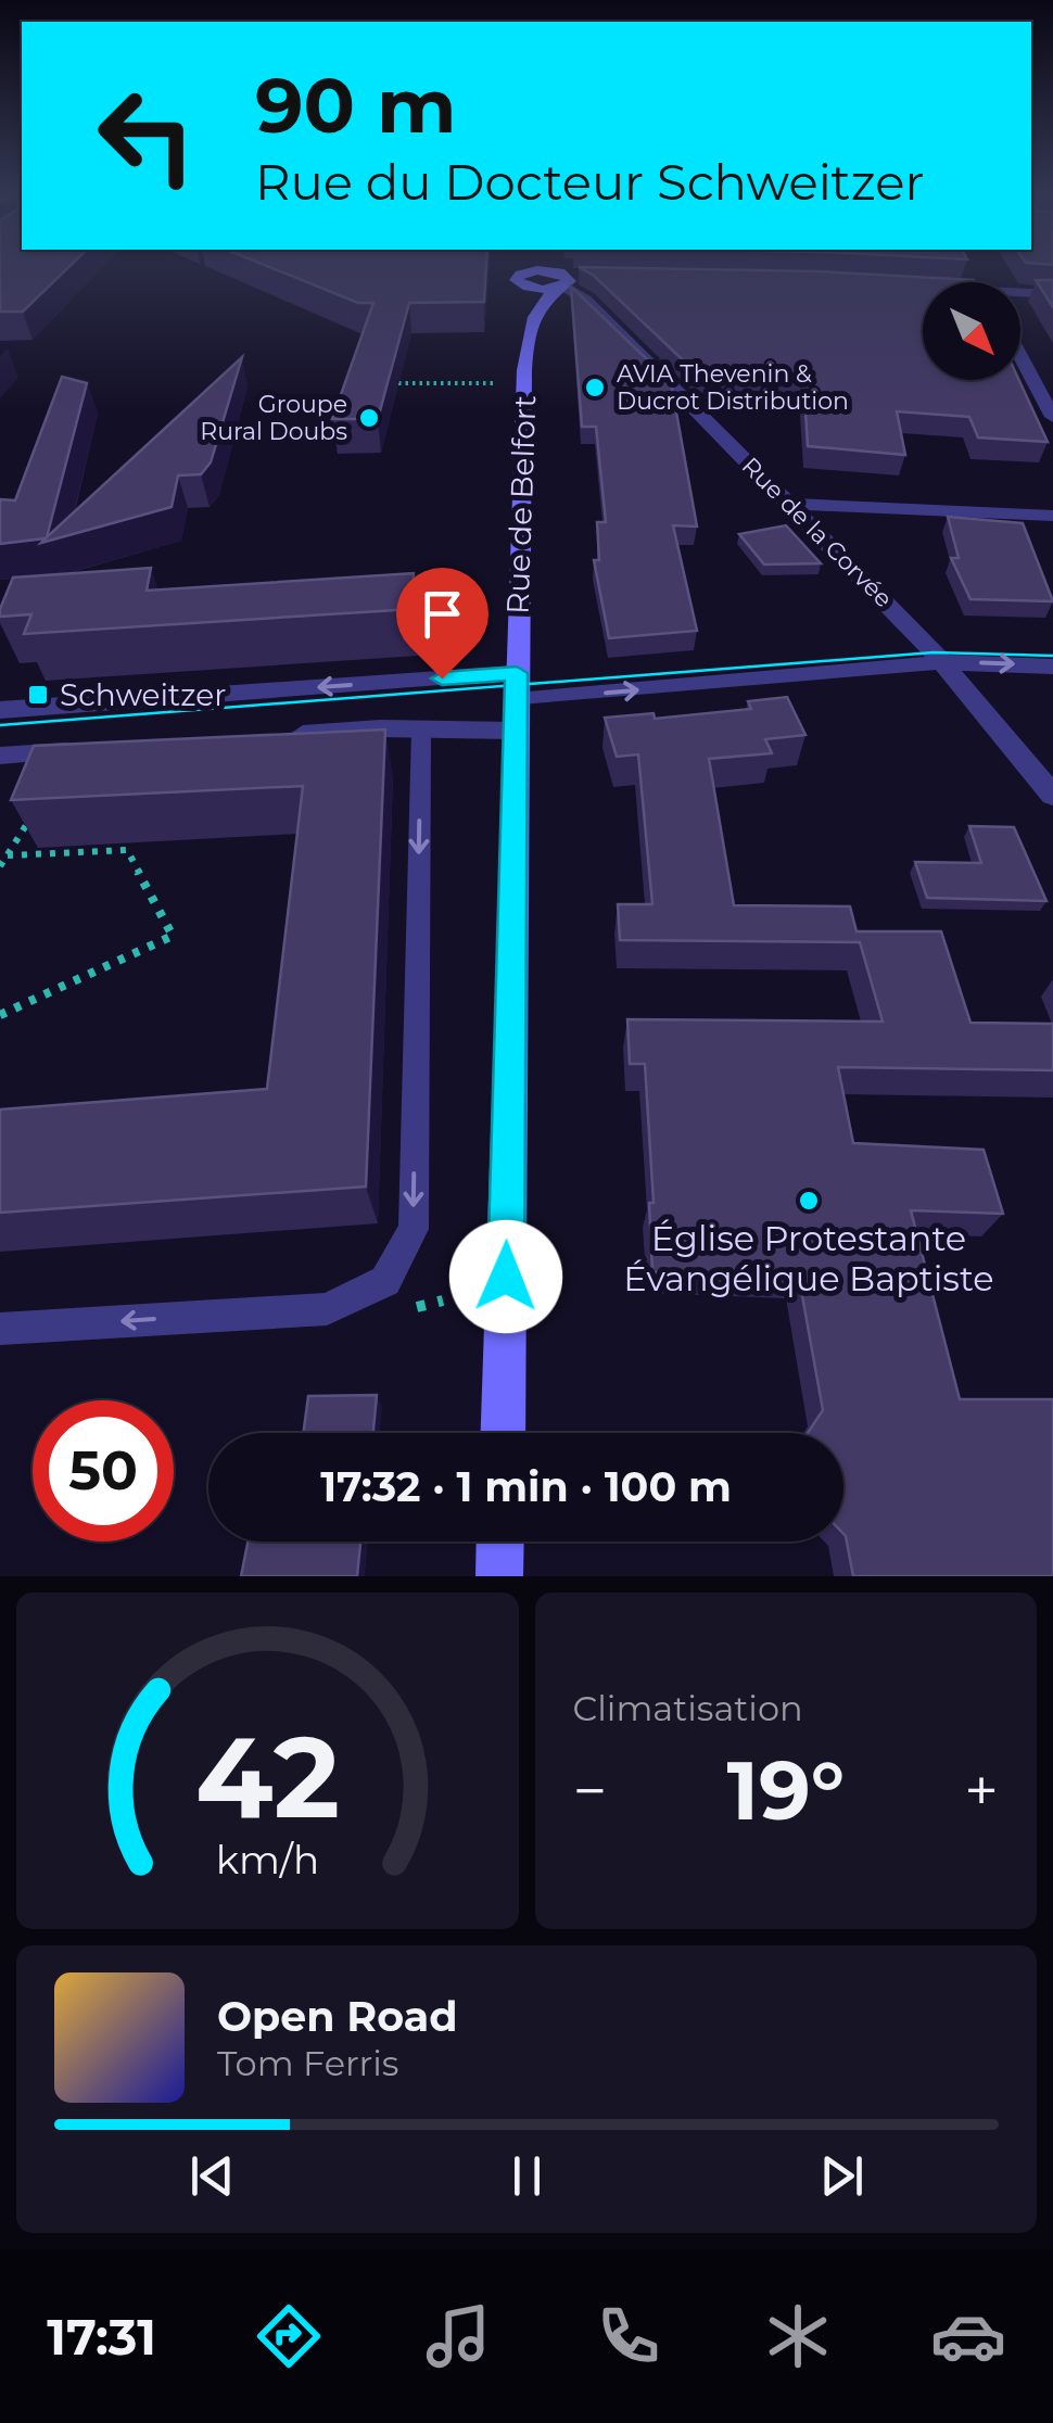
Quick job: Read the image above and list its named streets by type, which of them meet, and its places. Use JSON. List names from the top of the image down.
{
  "streets": {
    "main road": ["Rue de Belfort"],
    "street": ["Rue de la Corvée"]
  },
  "crossings": [
    ["Rue de Belfort", "Rue de la Corvée"]
  ],
  "places": {
    "other": ["AVIA Thevenin & Ducrot Distribution", "Groupe Rural Doubs", "Église Protestante Évangélique Baptiste"],
    "transit": ["Schweitzer"]
  },
  "north": "bottom right",
  "page": {
    "turn": ["90 m", "Rue du Docteur Schweitzer"],
    "limit": "50",
    "trip": "17:32 · 1 min · 100 m",
    "tile": "Climatisation",
    "heat": ["−", "19°", "+"],
    "song": ["Open Road", "Tom Ferris"],
    "tabs": "17:31",
    "gauge": ["42", "km/h"]
  }
}
